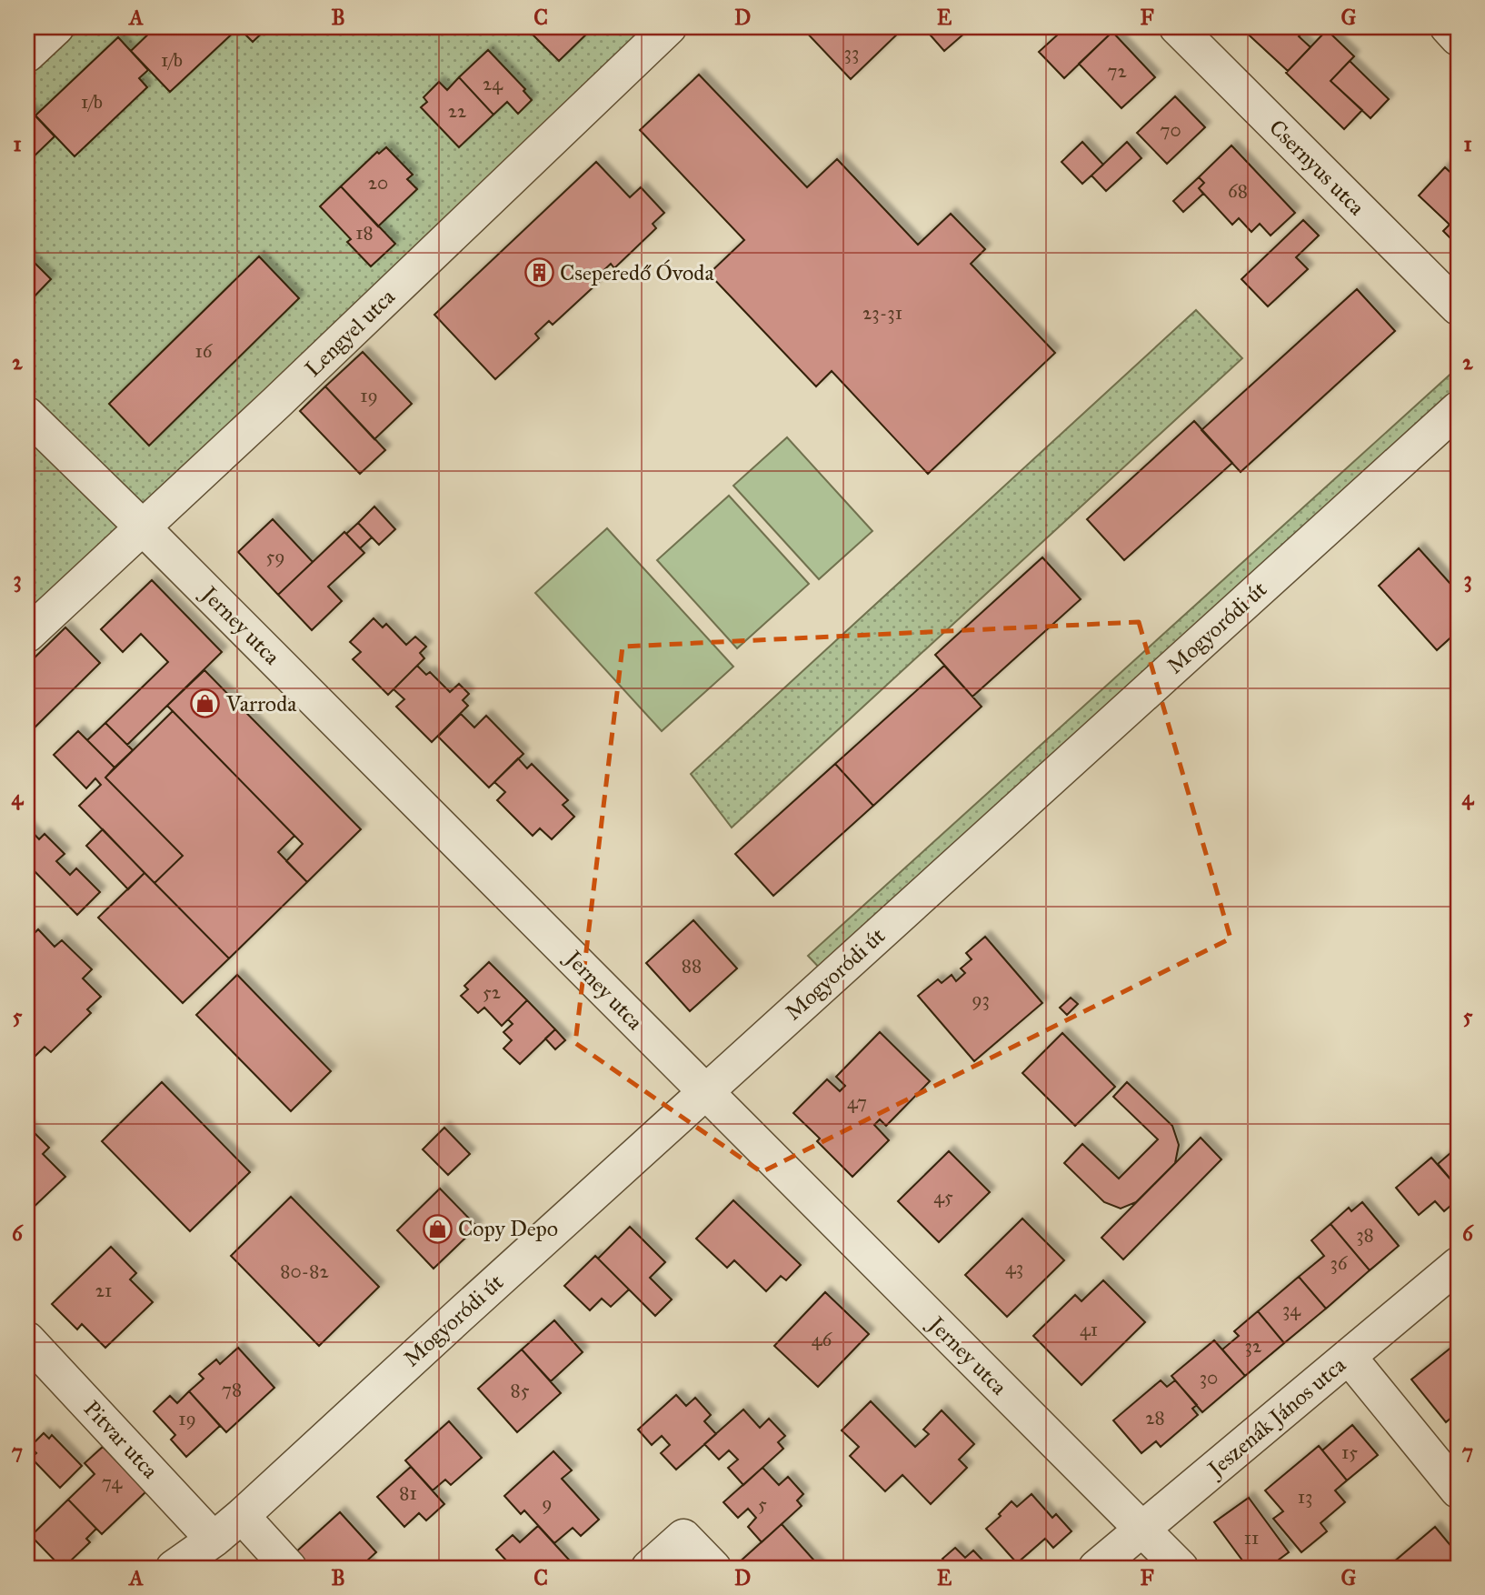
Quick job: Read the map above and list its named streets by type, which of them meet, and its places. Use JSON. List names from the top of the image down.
{
  "streets": {
    "street": [
      "Csernyus utca",
      "Lengyel utca",
      "Jerney utca",
      "Mogyoródi út",
      "Jeszenák János utca",
      "Pitvar utca"
    ]
  },
  "crossings": [
    ["Lengyel utca", "Jerney utca"],
    ["Jerney utca", "Mogyoródi út"],
    ["Jerney utca", "Jeszenák János utca"],
    ["Mogyoródi út", "Pitvar utca"]
  ],
  "places": {
    "building": ["Cseperedő Óvoda"],
    "shop": ["Varroda", "Copy Depo"]
  },
  "house_numbers": [
    "33",
    "1/b",
    "72",
    "24",
    "1/b",
    "22",
    "70",
    "20",
    "68",
    "18",
    "23-31",
    "16",
    "19",
    "59",
    "88",
    "52",
    "93",
    "47",
    "45",
    "38",
    "36",
    "43",
    "80-82",
    "21",
    "34",
    "41",
    "46",
    "32",
    "30",
    "78",
    "85",
    "28",
    "19",
    "15",
    "74",
    "81",
    "13",
    "9",
    "5",
    "11"
  ],
  "grid": {
    "columns": [
      "A",
      "B",
      "C",
      "D",
      "E",
      "F",
      "G"
    ],
    "rows": [
      "1",
      "2",
      "3",
      "4",
      "5",
      "6",
      "7"
    ]
  }
}
